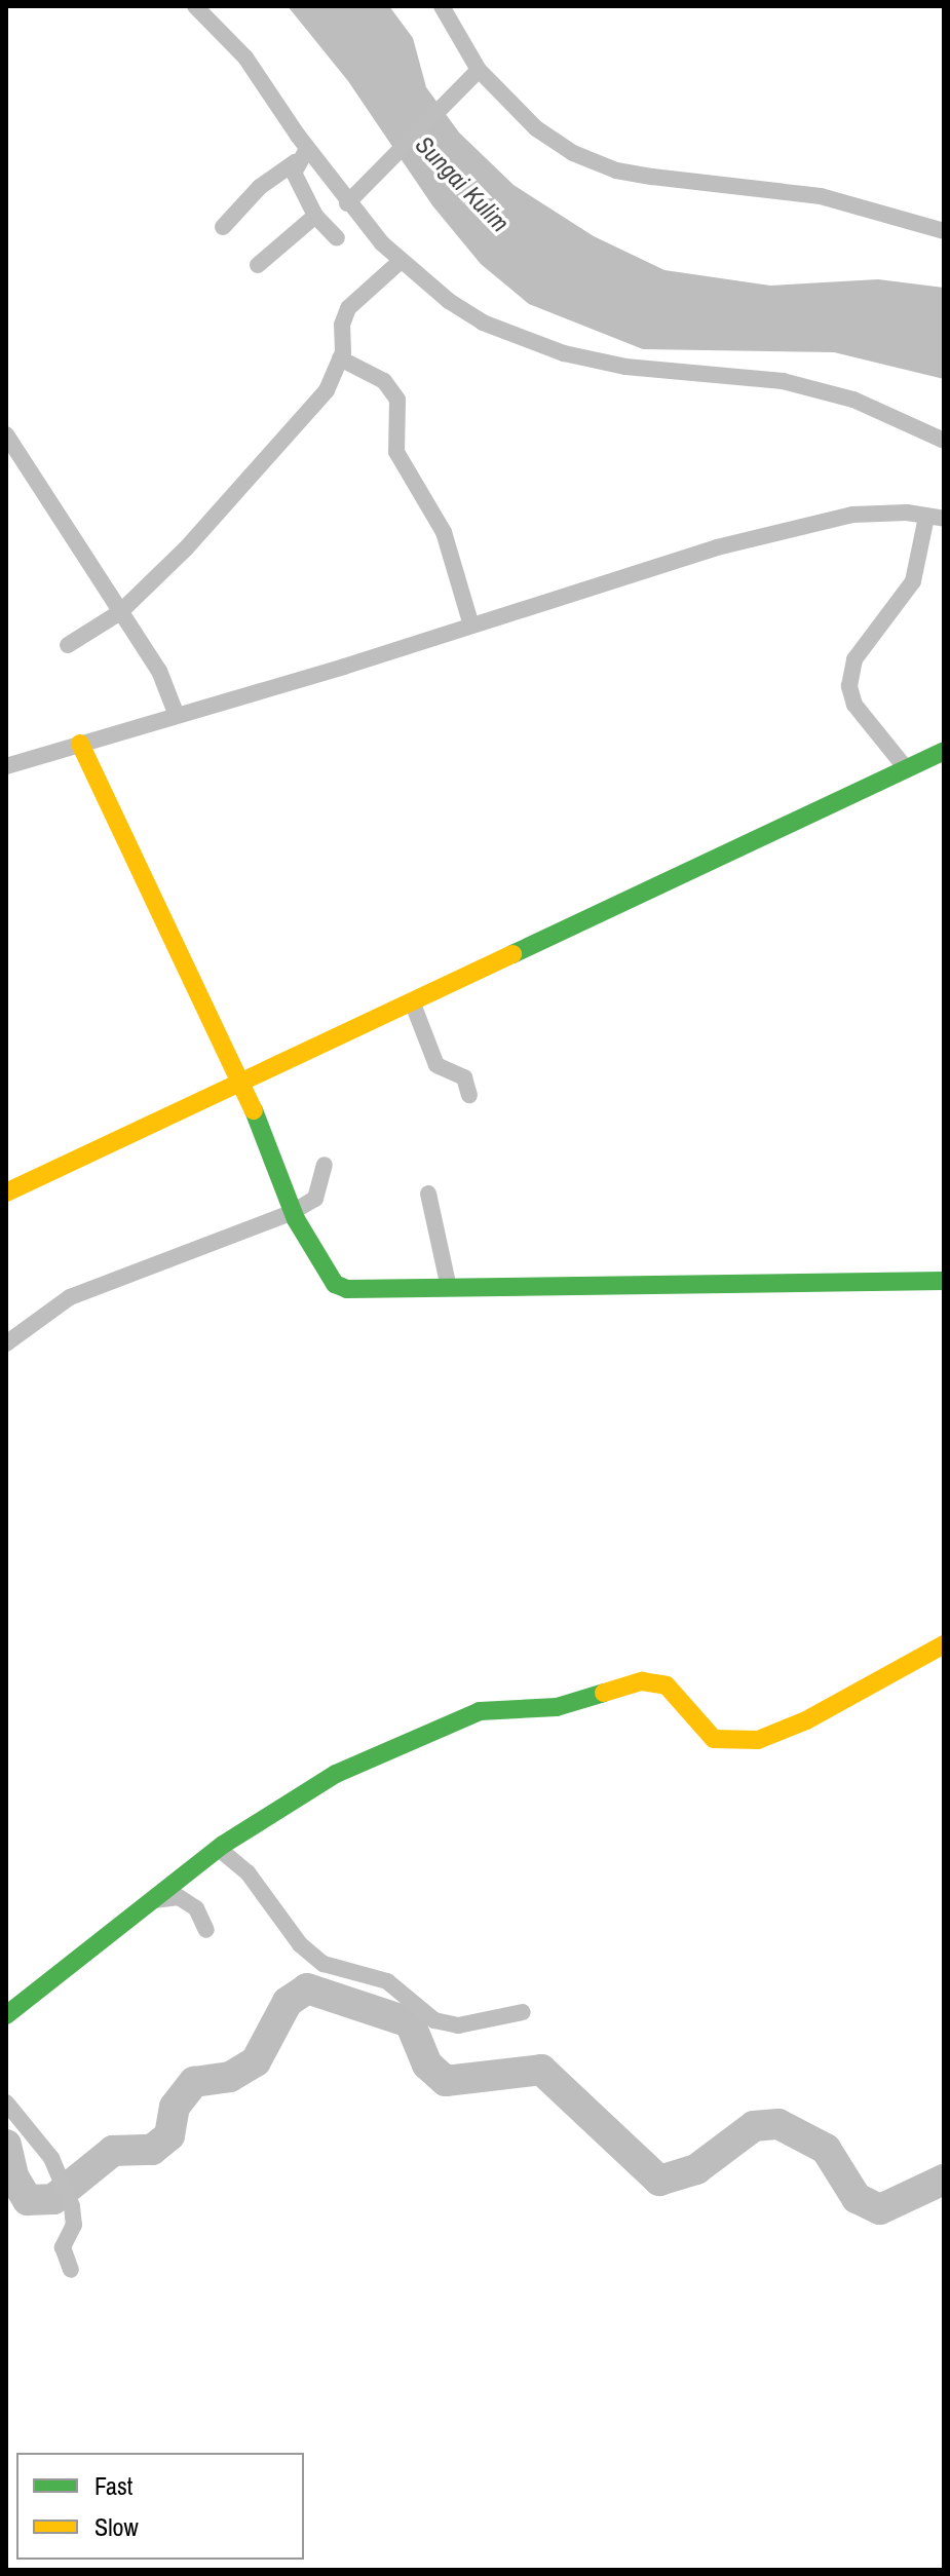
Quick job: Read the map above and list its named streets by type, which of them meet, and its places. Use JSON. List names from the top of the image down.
{
  "water": ["Sungai Kulim"],
  "legend": ["Fast", "Slow"]
}
